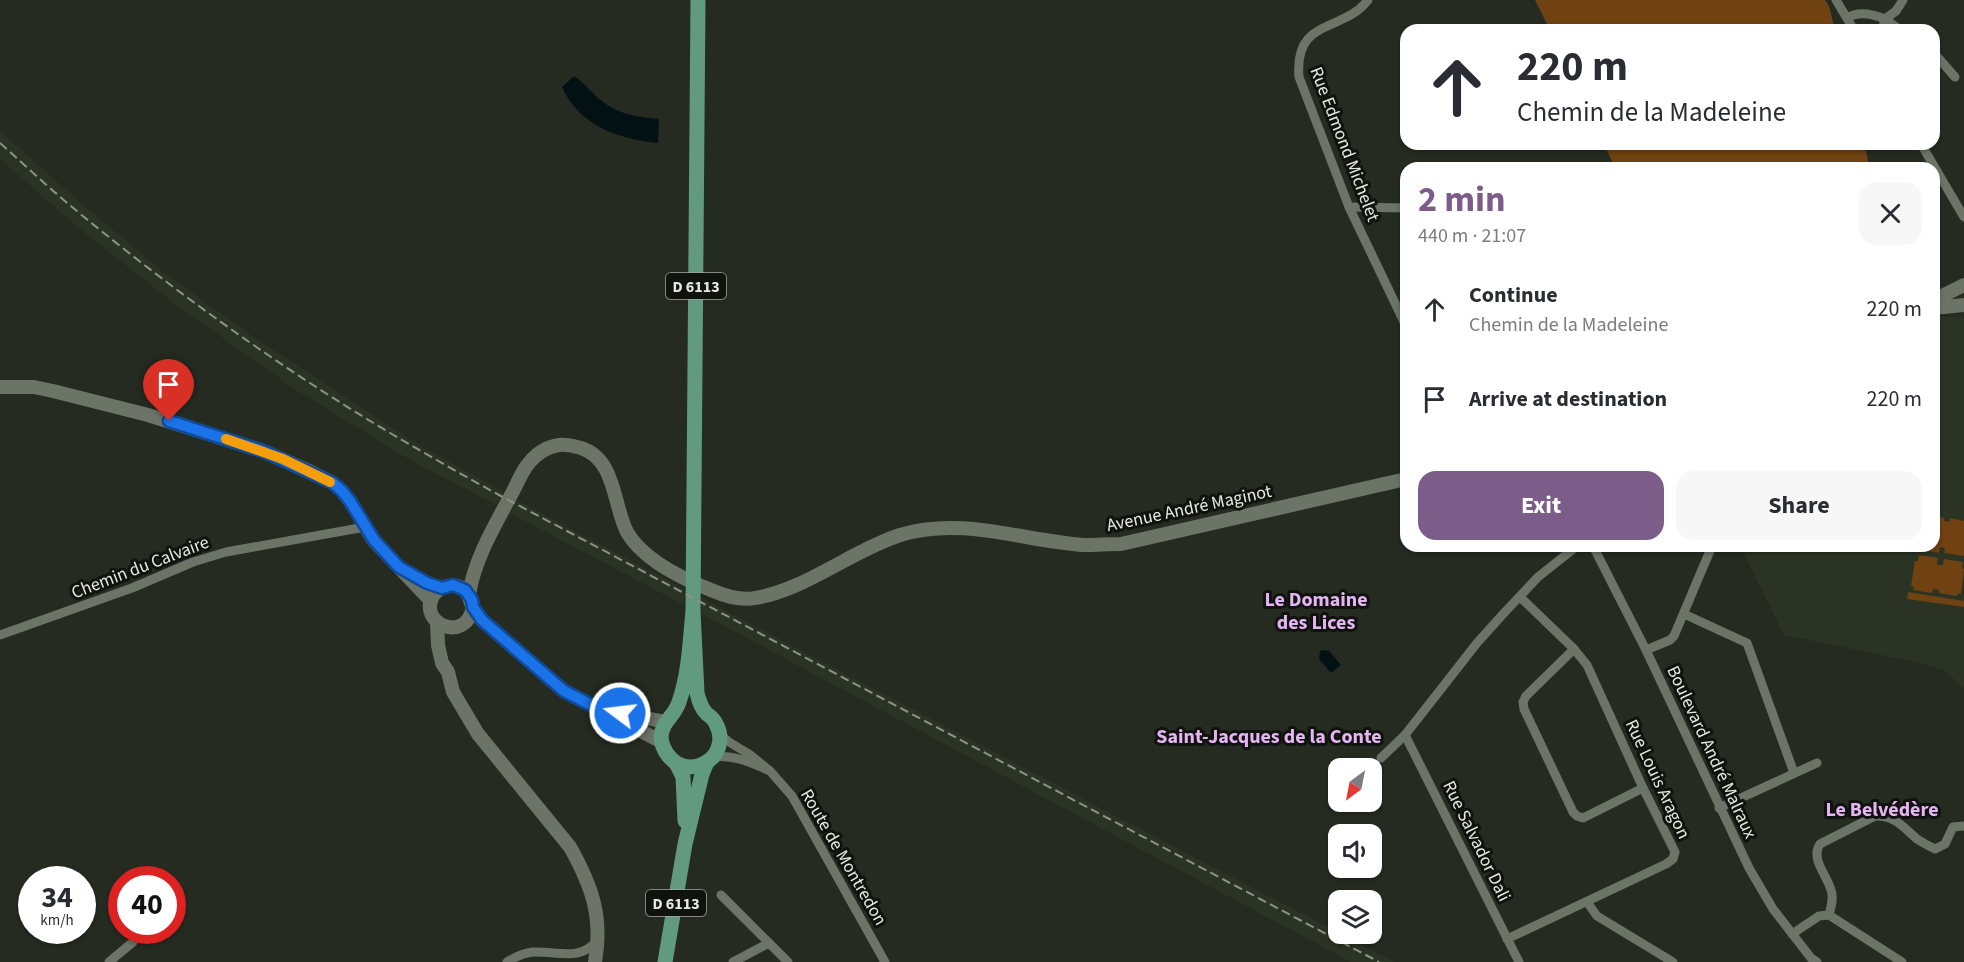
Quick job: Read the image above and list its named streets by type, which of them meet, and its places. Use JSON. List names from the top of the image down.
{
  "streets": {
    "main road": ["D 6113"],
    "street": [
      "Rue Edmond Michelet",
      "Avenue André Maginot",
      "Chemin du Calvaire",
      "Boulevard André Malraux",
      "Rue Louis Aragon",
      "Rue Salvador Dali",
      "Route de Montredon"
    ]
  },
  "crossings": [
    ["D 6113", "Route de Montredon"],
    ["Rue Louis Aragon", "Rue Salvador Dali"]
  ],
  "districts": ["Le Domaine des Lices", "Saint-Jacques de la Conte", "Le Belvédère"],
  "north": "bottom left",
  "page": {
    "turn": ["220 m", "Chemin de la Madeleine"],
    "heading": ["2 min", "440 m · 21:07"],
    "list": [
      {
        "name": "Continue",
        "note": "Chemin de la Madeleine",
        "value": "220 m"
      },
      {
        "name": "Arrive at destination",
        "value": "220 m"
      }
    ],
    "buttons": ["Exit", "Share"],
    "speed": "34 km/h",
    "limit": "40"
  }
}
